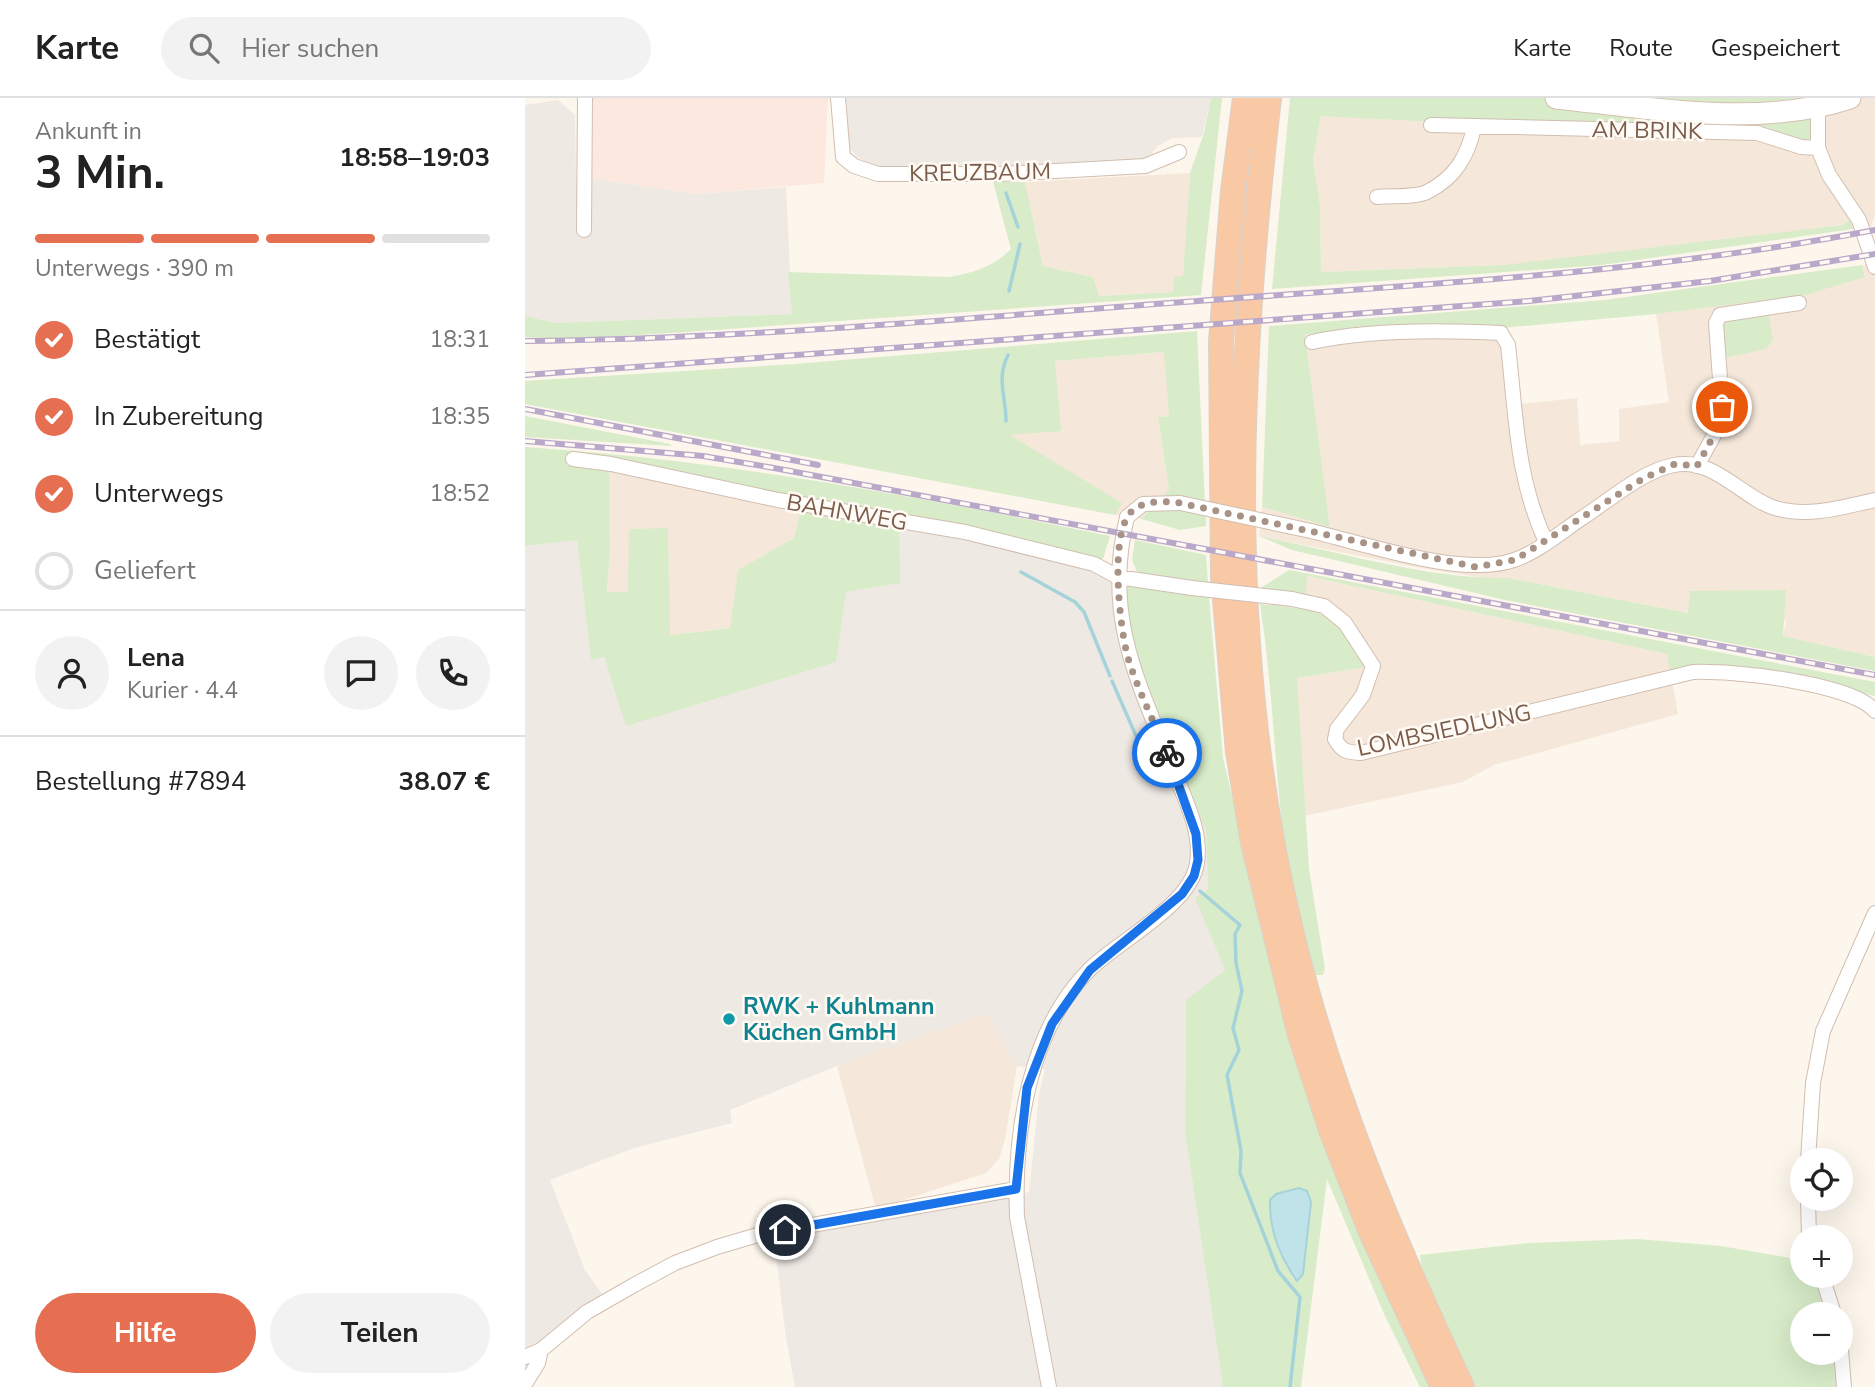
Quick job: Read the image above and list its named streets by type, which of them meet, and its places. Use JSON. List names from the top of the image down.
{
  "streets": {
    "street": [
      "AM BRINK",
      "KREUZBAUM",
      "BAHNWEG",
      "LOMBSIEDLUNG"
    ]
  },
  "crossings": [
    ["BAHNWEG", "LOMBSIEDLUNG"]
  ],
  "places": ["RWK + Kuhlmann Küchen GmbH"],
  "page": {
    "header": "Karte",
    "search": "Hier suchen",
    "nav": ["Karte", "Route", "Gespeichert"],
    "heading": ["3 Min.", "Ankunft in", "18:58–19:03"],
    "panel": [
      "Lena",
      "Kurier · 4.4",
      "Bestellung #7894",
      "38.07 €"
    ],
    "bar": "Unterwegs · 390 m",
    "list": [
      ["Bestätigt", "18:31"],
      ["In Zubereitung", "18:35"],
      ["Unterwegs", "18:52"],
      "Geliefert"
    ],
    "map_buttons": ["+", "−"],
    "buttons": ["Hilfe", "Teilen"]
  }
}
